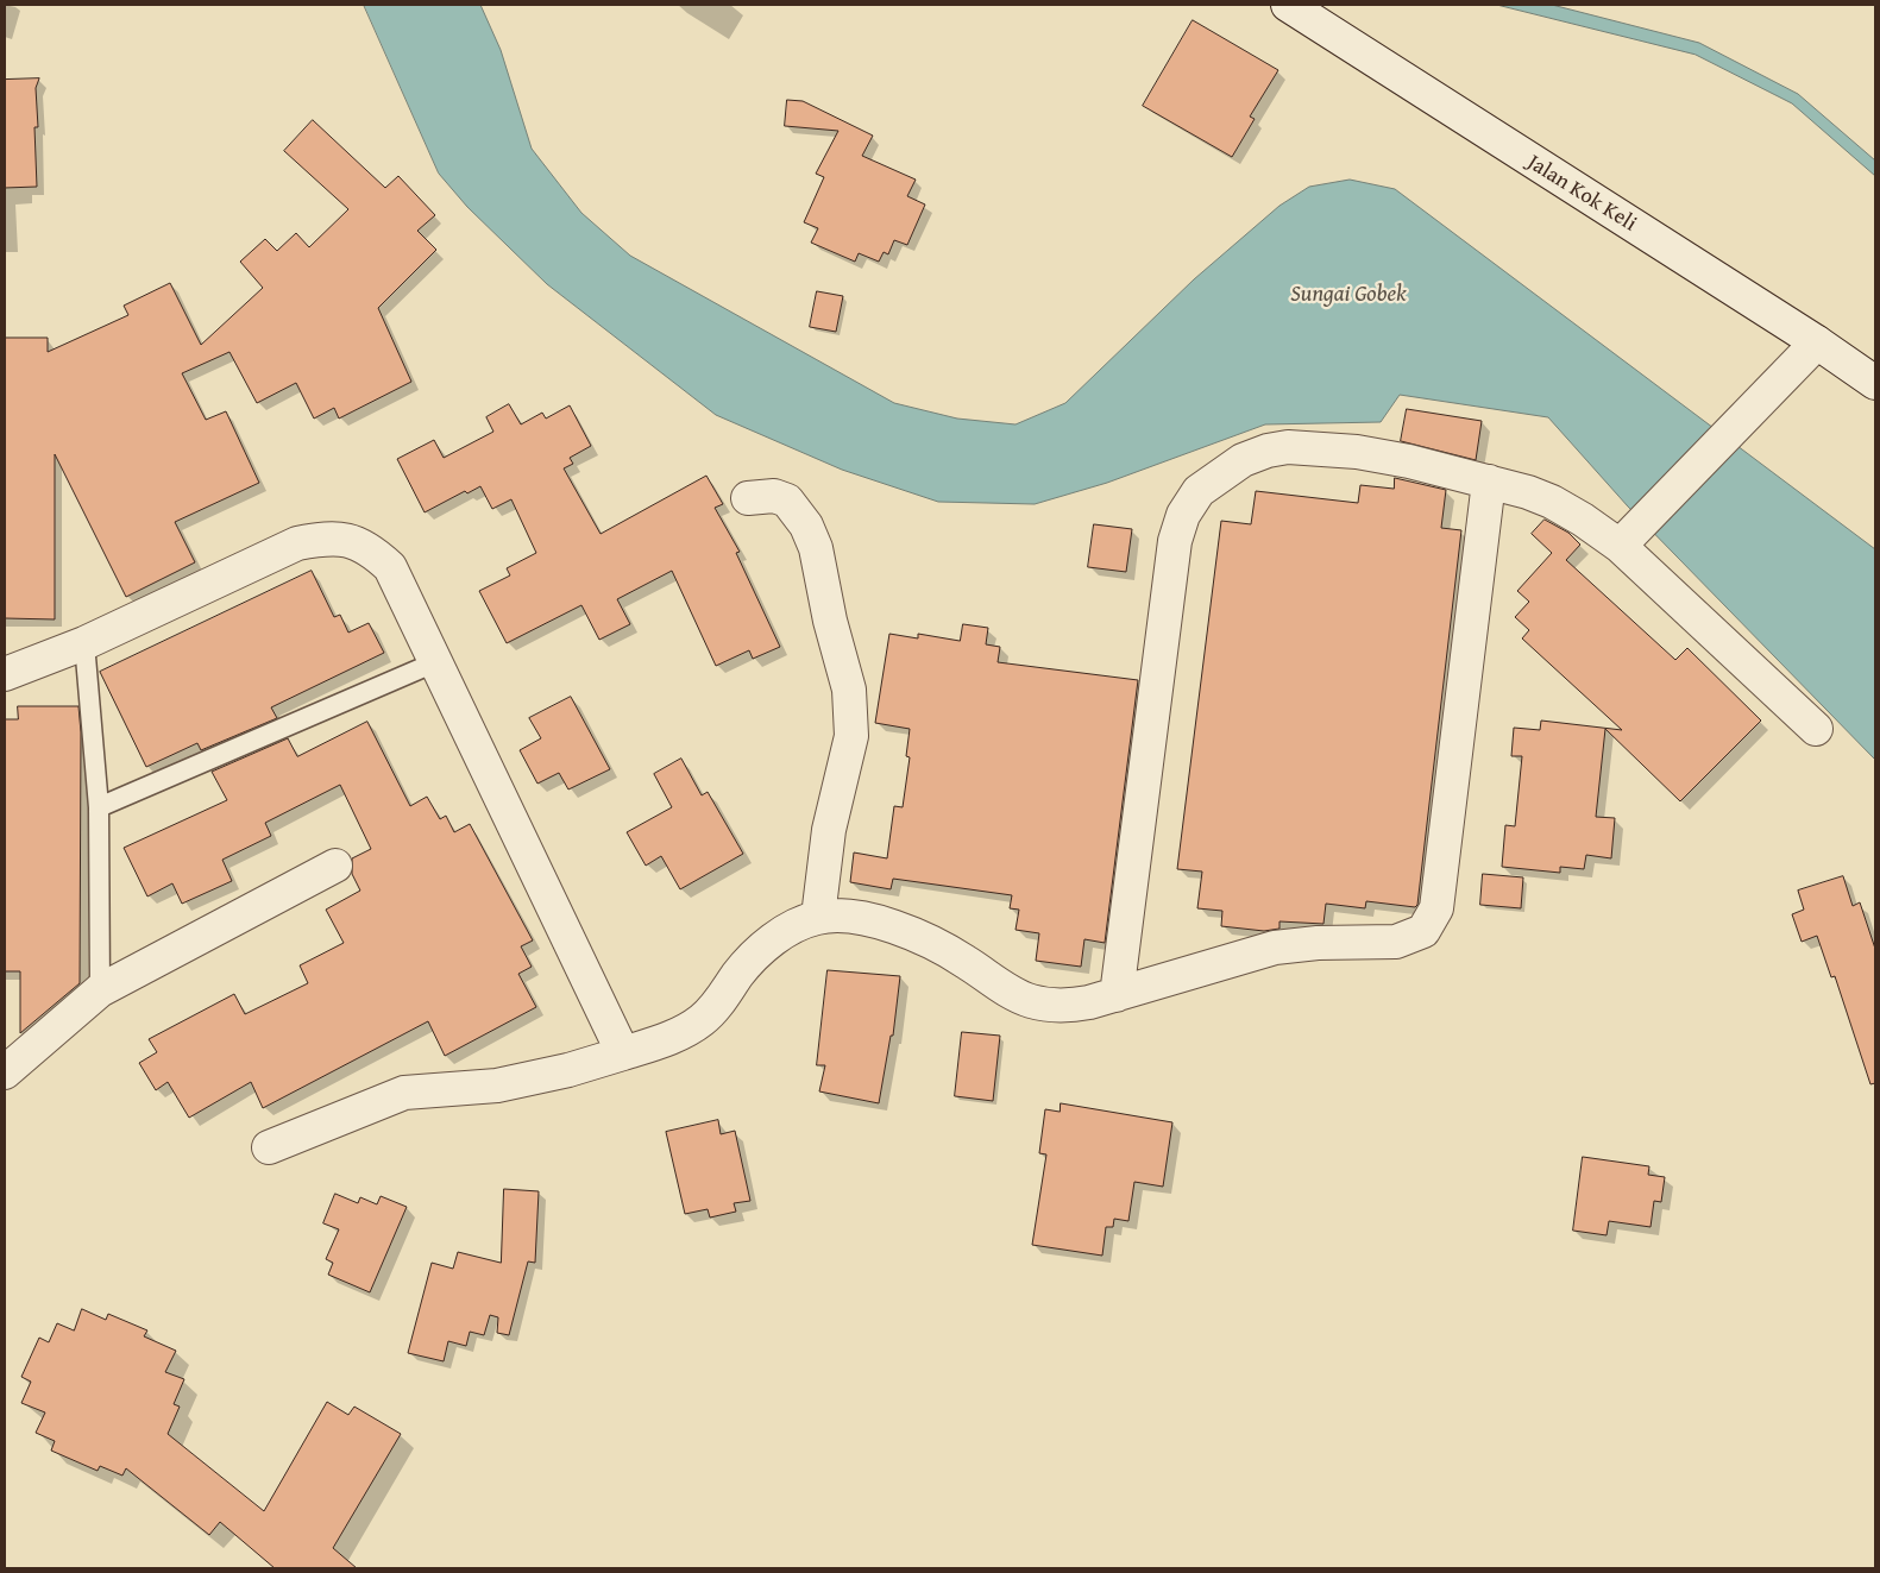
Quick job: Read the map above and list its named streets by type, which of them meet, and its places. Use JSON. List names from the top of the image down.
{
  "streets": {
    "street": ["Jalan Kok Keli"]
  },
  "water": ["Sungai Gobek"]
}
